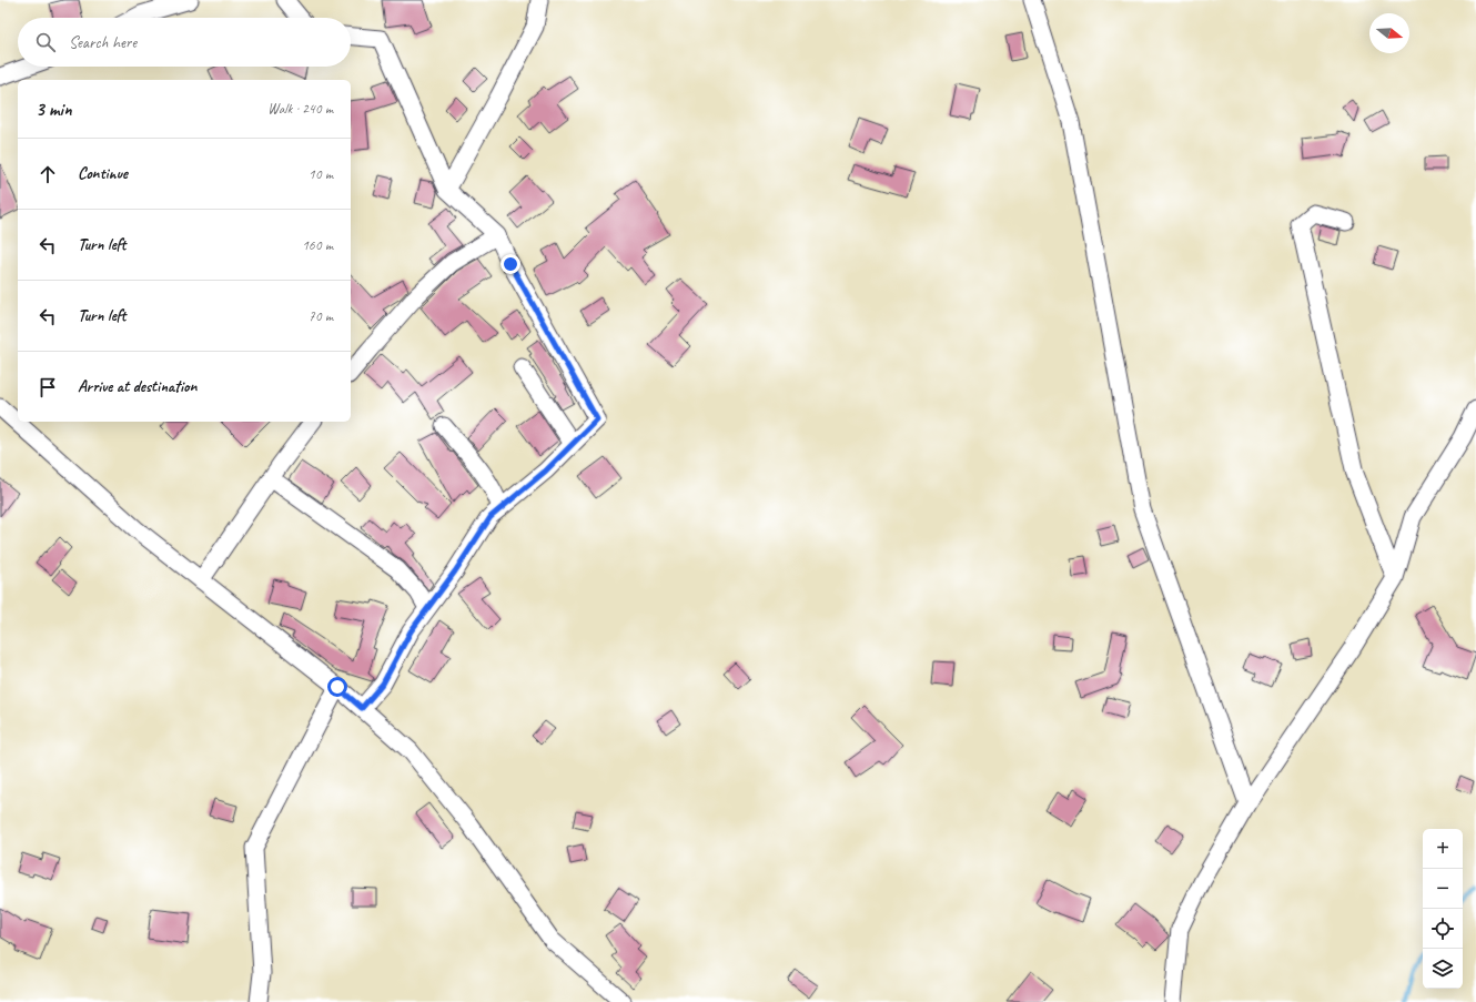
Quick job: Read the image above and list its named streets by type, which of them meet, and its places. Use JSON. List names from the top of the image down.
{
  "north": "right",
  "page": {
    "search": "Search here",
    "heading": ["3 min", "Walk · 240 m"],
    "list": [
      ["Continue", "10 m"],
      ["Turn left", "160 m"],
      ["Turn left", "70 m"],
      "Arrive at destination"
    ],
    "map_buttons": ["+", "−"]
  }
}
